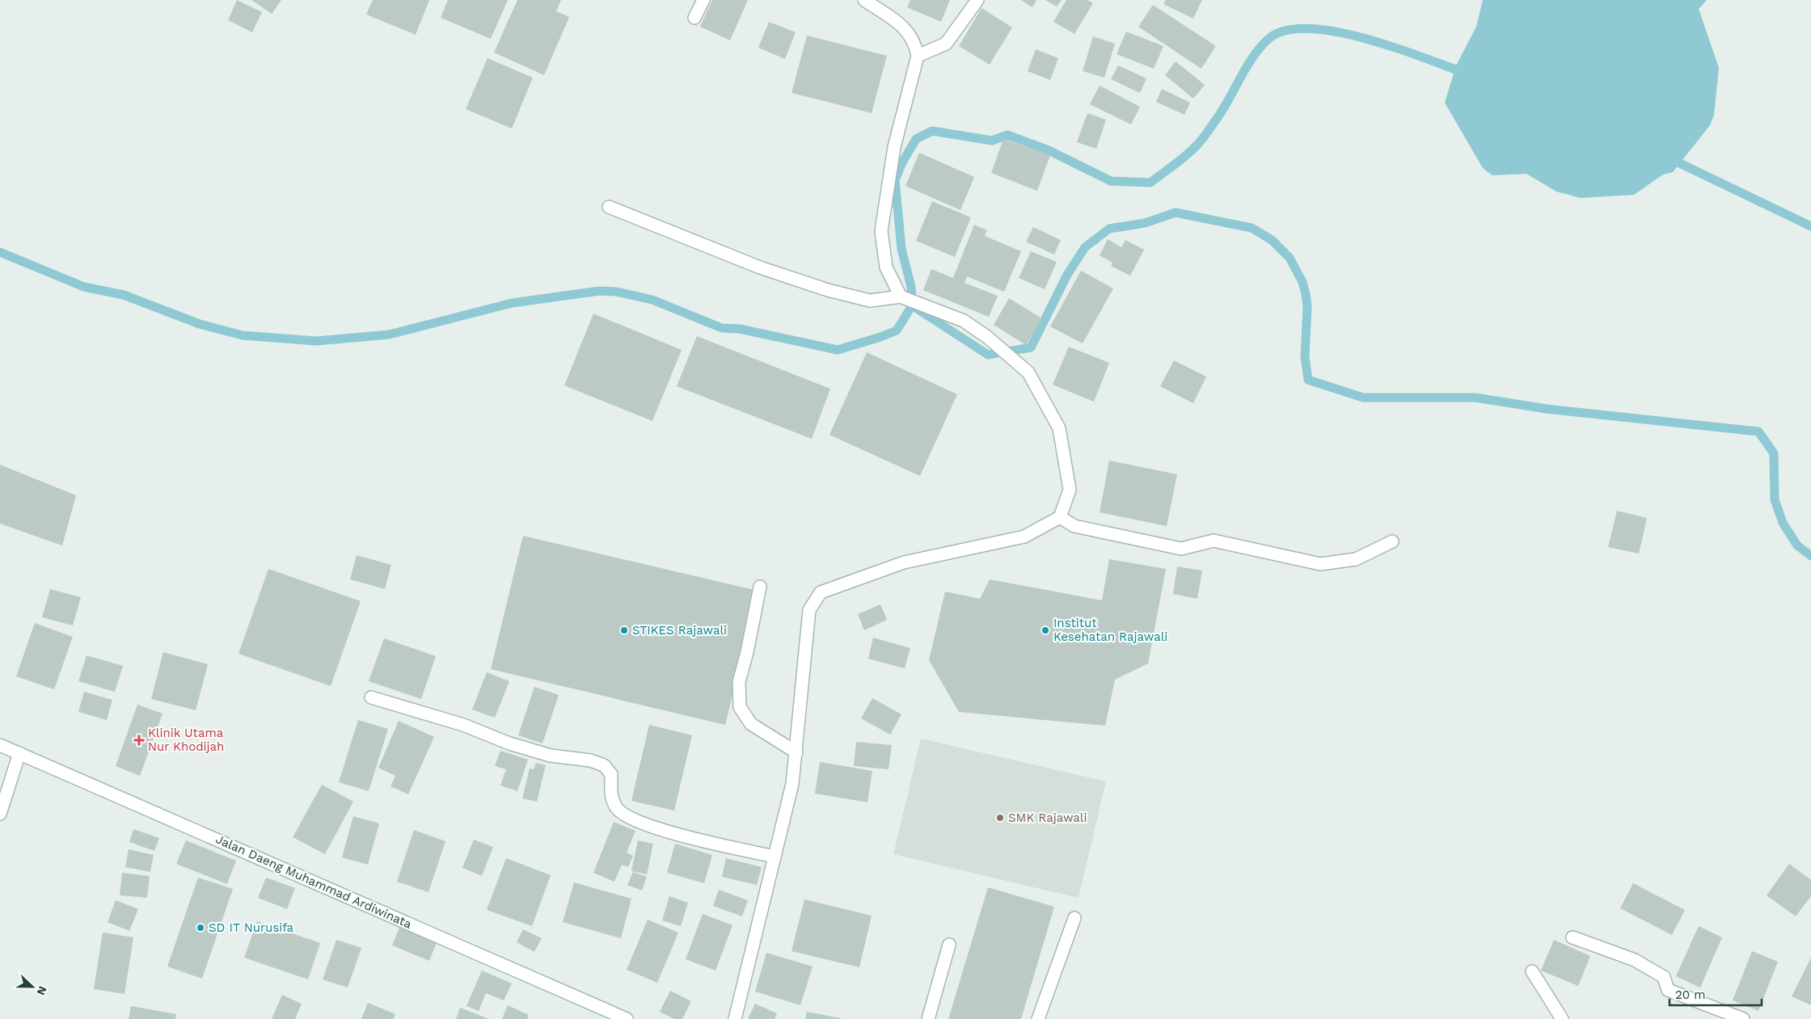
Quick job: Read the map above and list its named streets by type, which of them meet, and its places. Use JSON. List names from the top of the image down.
{
  "streets": {
    "street": ["Jalan Daeng Muhammad Ardiwinata"]
  },
  "places": {
    "other": [
      "STIKES Rajawali",
      "Institut Kesehatan Rajawali",
      "SMK Rajawali",
      "SD IT Nurusifa"
    ],
    "health": ["Klinik Utama Nur Khodijah"]
  },
  "scale_bar": "20 m",
  "north": "right"
}
